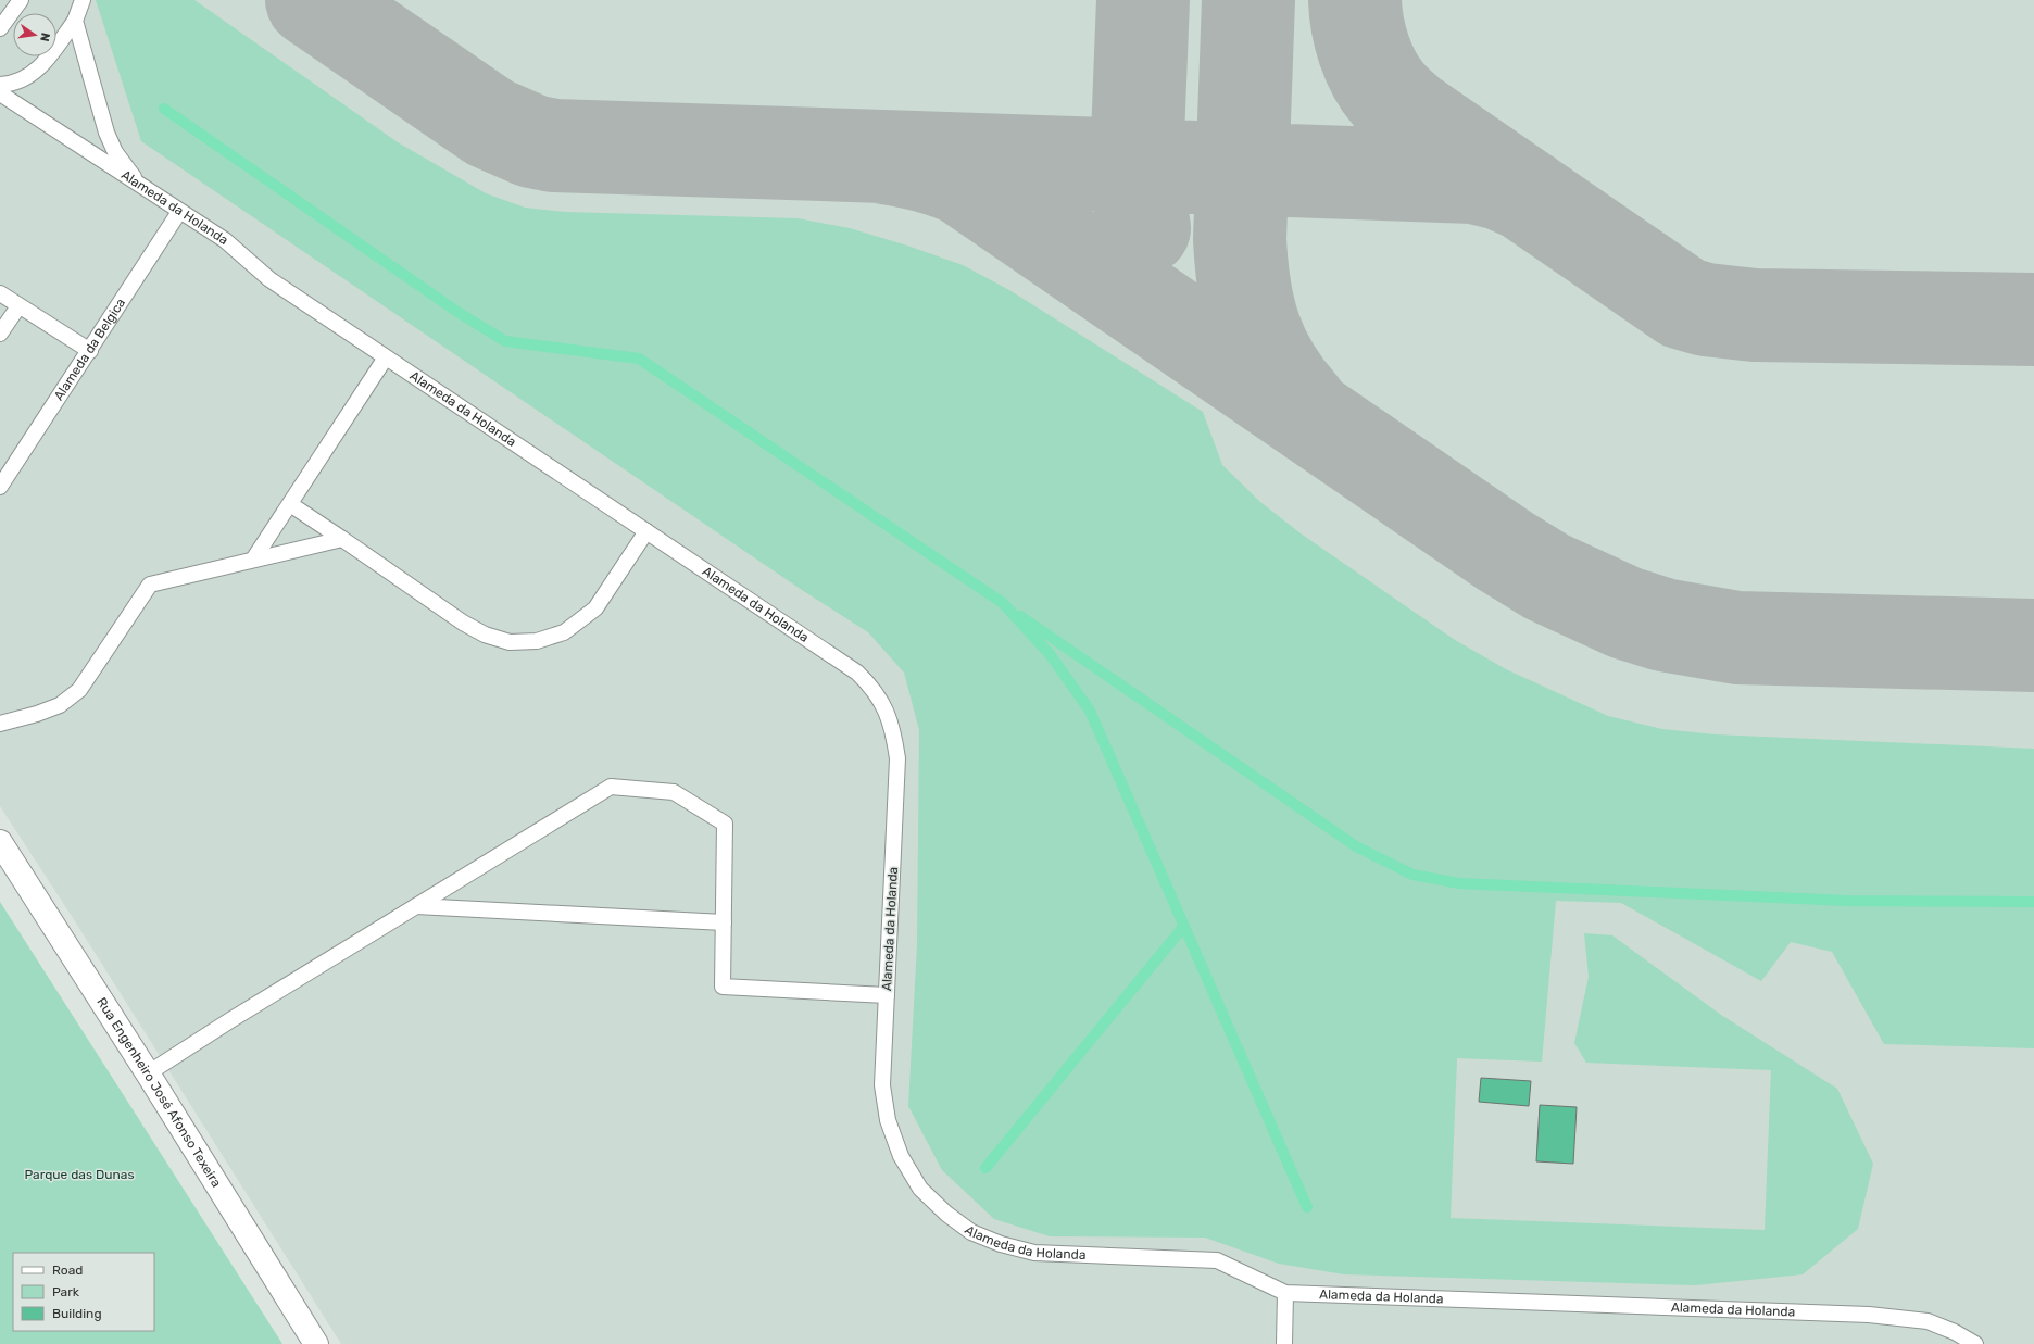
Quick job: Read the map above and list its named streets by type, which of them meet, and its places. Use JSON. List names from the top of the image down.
{
  "streets": {
    "street": ["Rua Engenheiro José Afonso Texeira"],
    "lane": ["Alameda da Holanda", "Alameda da Belgica"]
  },
  "crossings": [
    ["Alameda da Holanda", "Alameda da Belgica"]
  ],
  "parks": ["Parque das Dunas"],
  "legend": ["Road", "Park", "Building"],
  "north": "right"
}
